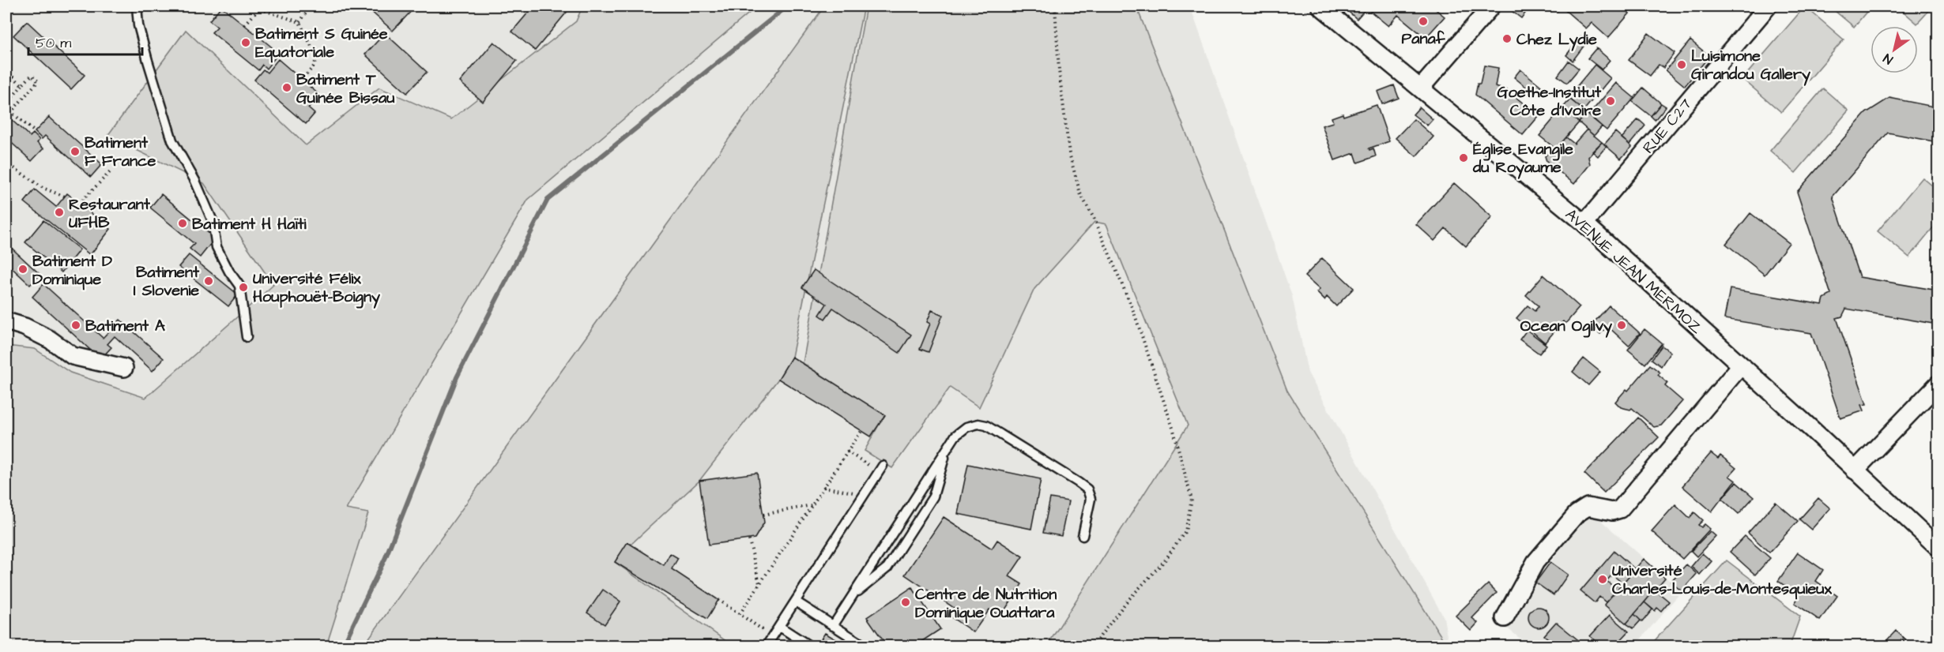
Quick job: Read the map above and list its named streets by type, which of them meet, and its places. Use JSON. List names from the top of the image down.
{
  "streets": {
    "street": ["RUE C27", "AVENUE JEAN MERMOZ"]
  },
  "crossings": [
    ["RUE C27", "AVENUE JEAN MERMOZ"]
  ],
  "places": [
    "Panaf",
    "Chez Lydie",
    "Batiment S Guinée Equatoriale",
    "Luisimone Girandou Gallery",
    "Batiment T Guinée Bissau",
    "Goethe-Institut Côte d’Ivoire",
    "Batiment F France",
    "Église Evangile du Royaume",
    "Restaurant UFHB",
    "Batiment H Haïti",
    "Batiment D Dominique",
    "Batiment I Slovenie",
    "Université Félix Houphouët-Boigny",
    "Batiment A",
    "Ocean Ogilvy",
    "Université Charles-Louis-de-Montesquieux",
    "Centre de Nutrition Dominique Ouattara"
  ],
  "scale_bar": "50 m",
  "north": "bottom left"
}
